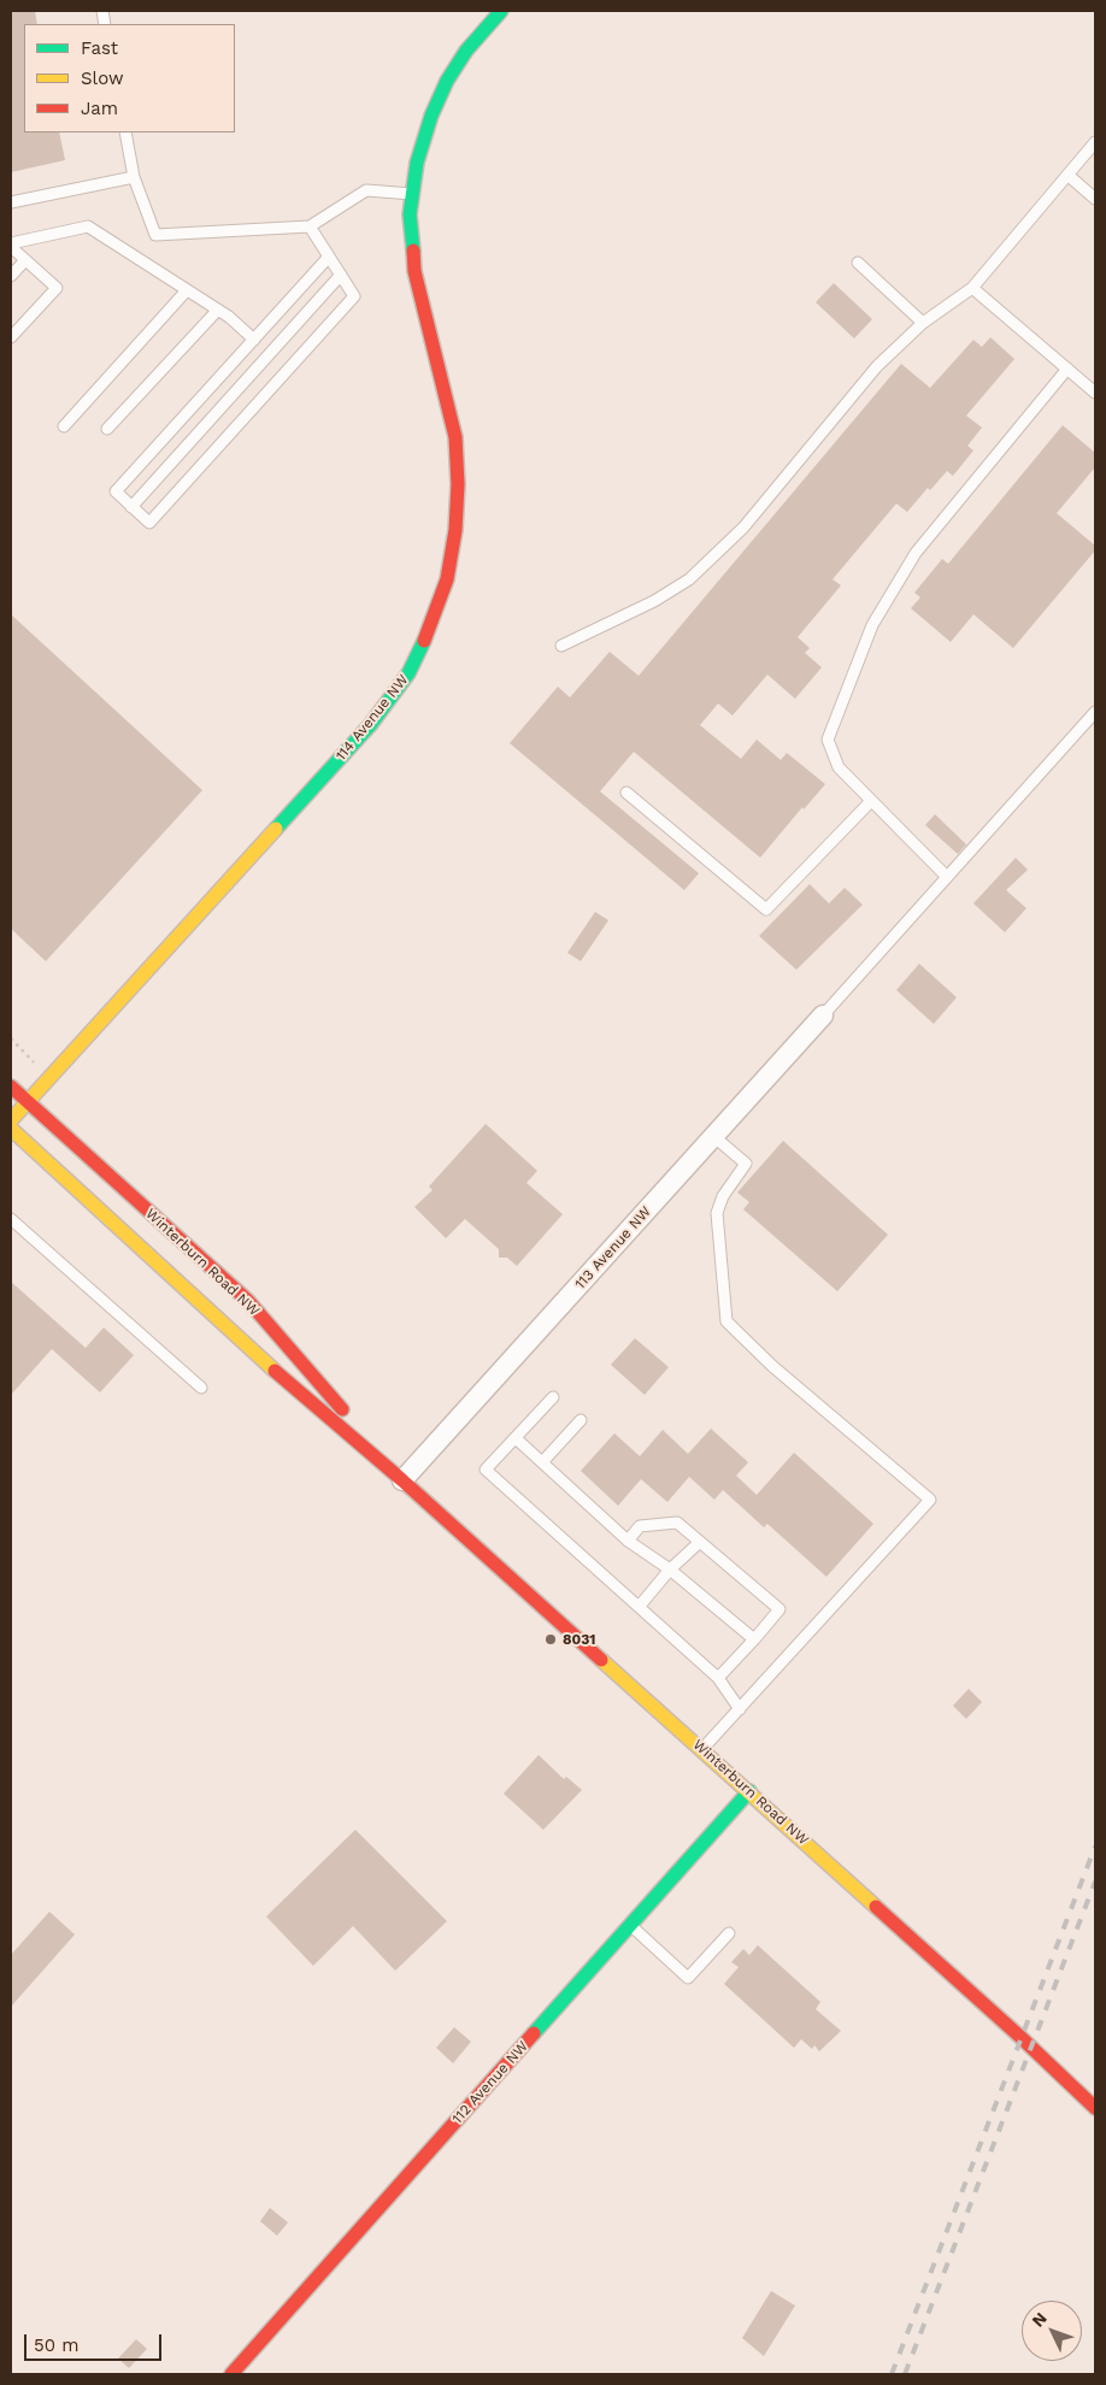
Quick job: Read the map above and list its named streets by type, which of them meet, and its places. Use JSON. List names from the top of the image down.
{
  "streets": {
    "street": [
      "114 Avenue NW",
      "113 Avenue NW",
      "Winterburn Road NW",
      "112 Avenue NW"
    ]
  },
  "crossings": [
    ["114 Avenue NW", "Winterburn Road NW"],
    ["113 Avenue NW", "Winterburn Road NW"],
    ["Winterburn Road NW", "112 Avenue NW"]
  ],
  "places": ["8031"],
  "legend": ["Fast", "Slow", "Jam"],
  "scale_bar": "50 m",
  "north": "top left"
}
